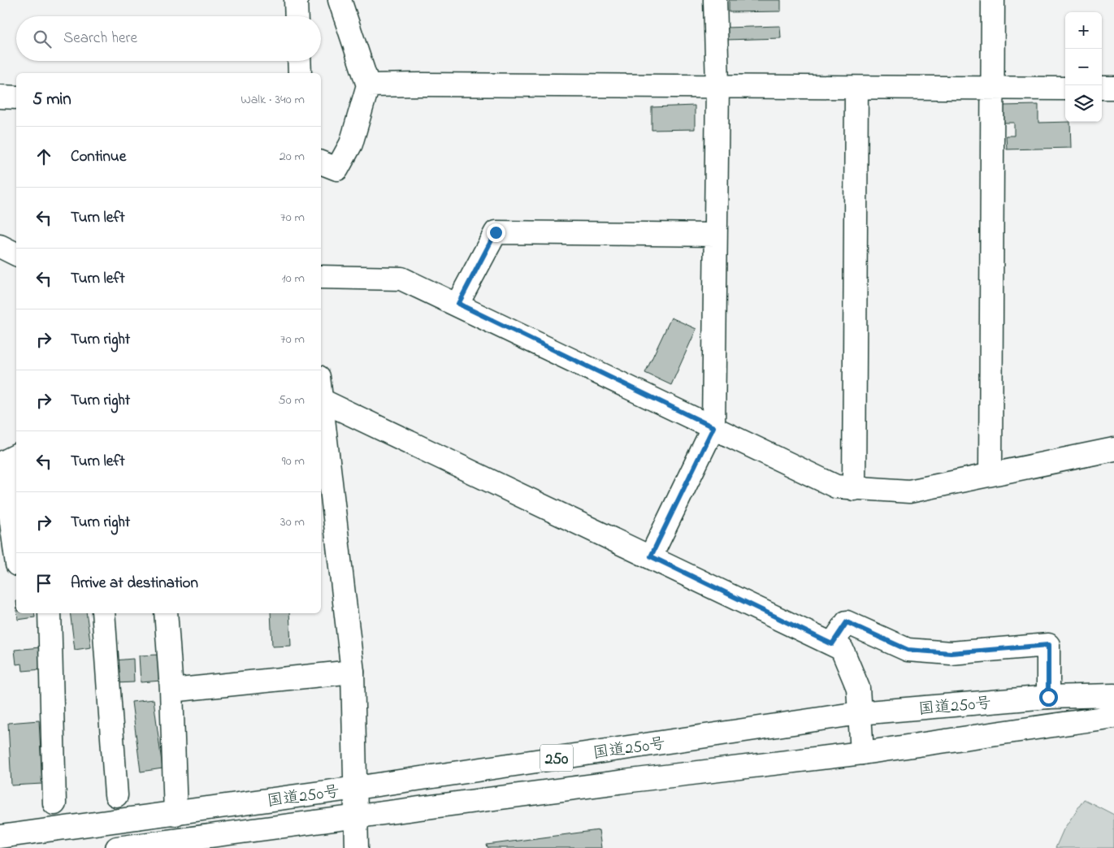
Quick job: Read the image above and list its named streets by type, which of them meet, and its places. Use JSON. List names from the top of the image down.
{
  "streets": {
    "main road": ["国道250号", "250"]
  },
  "page": {
    "map_buttons": ["+", "−"],
    "search": "Search here",
    "heading": ["5 min", "Walk · 340 m"],
    "list": [
      ["Continue", "20 m"],
      ["Turn left", "70 m"],
      ["Turn left", "10 m"],
      ["Turn right", "70 m"],
      ["Turn right", "50 m"],
      ["Turn left", "90 m"],
      ["Turn right", "30 m"],
      "Arrive at destination"
    ]
  }
}
